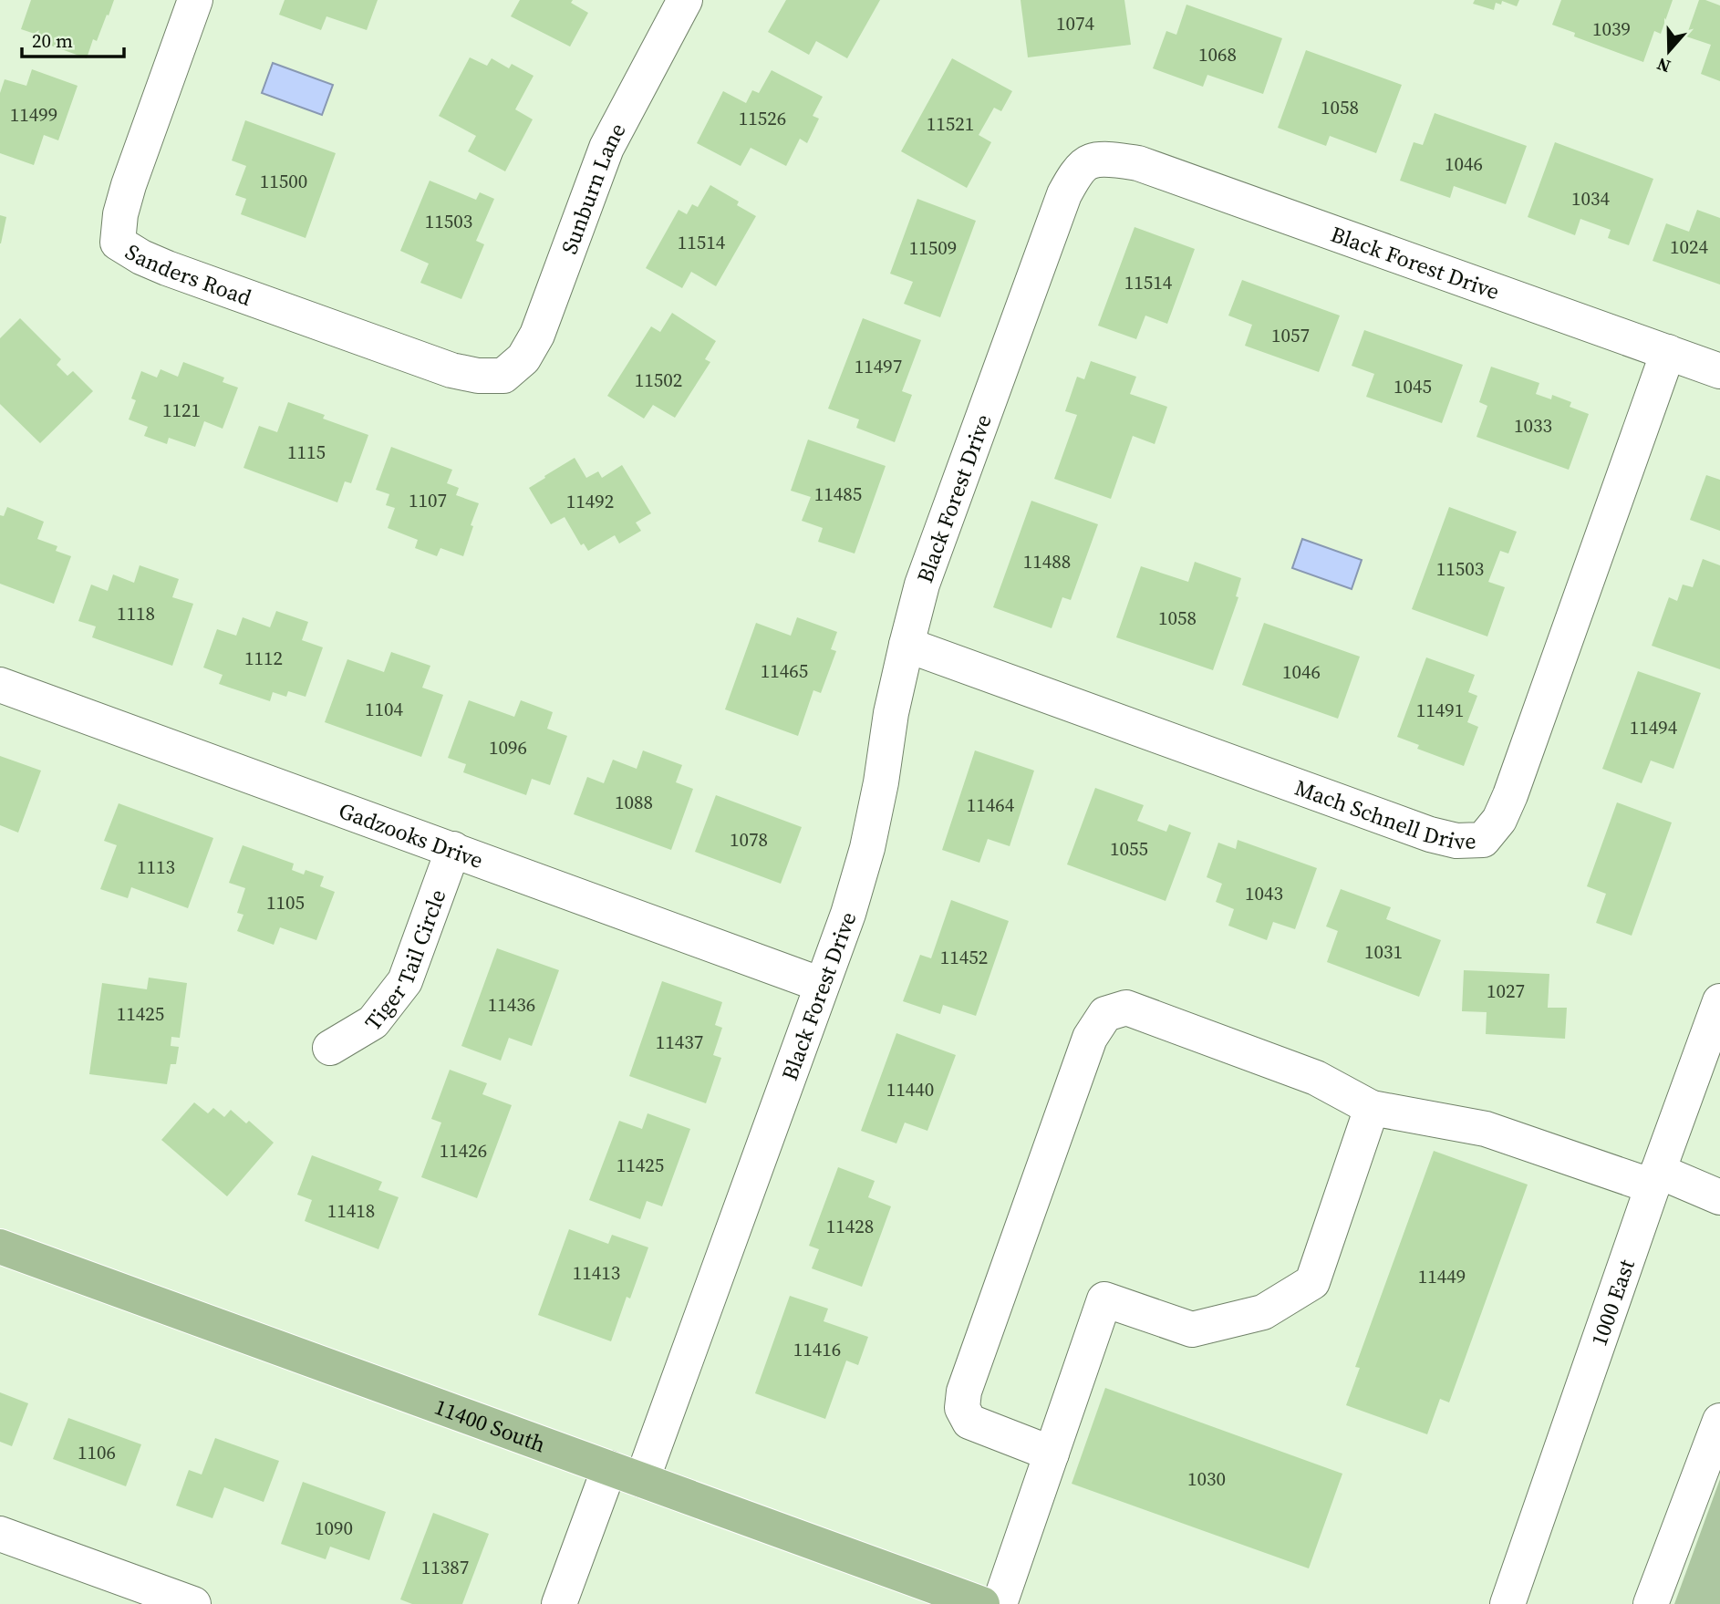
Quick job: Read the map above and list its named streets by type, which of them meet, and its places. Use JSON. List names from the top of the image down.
{
  "streets": {
    "main road": ["11400 South"],
    "street": [
      "Sunburn Lane",
      "Black Forest Drive",
      "Sanders Road",
      "Mach Schnell Drive",
      "Gadzooks Drive",
      "Tiger Tail Circle",
      "1000 East"
    ]
  },
  "crossings": [
    ["Sunburn Lane", "Sanders Road"],
    ["Black Forest Drive", "Mach Schnell Drive"],
    ["Black Forest Drive", "Gadzooks Drive"],
    ["Black Forest Drive", "11400 South"],
    ["Gadzooks Drive", "Tiger Tail Circle"]
  ],
  "house_numbers": [
    "1074",
    "1039",
    "1068",
    "1058",
    "11499",
    "11526",
    "11521",
    "1046",
    "11500",
    "1034",
    "11503",
    "11514",
    "1024",
    "11509",
    "11514",
    "1057",
    "11497",
    "11502",
    "1045",
    "1121",
    "1033",
    "1115",
    "11485",
    "1107",
    "11492",
    "11488",
    "11503",
    "1118",
    "1058",
    "1112",
    "11465",
    "1046",
    "1104",
    "11491",
    "11494",
    "1096",
    "1088",
    "11464",
    "1078",
    "1055",
    "1113",
    "1043",
    "1105",
    "1031",
    "11452",
    "1027",
    "11436",
    "11425",
    "11437",
    "11440",
    "11426",
    "11425",
    "11418",
    "11428",
    "11413",
    "11449",
    "11416",
    "1106",
    "1030",
    "1090",
    "11387"
  ],
  "scale_bar": "20 m",
  "north": "bottom"
}
